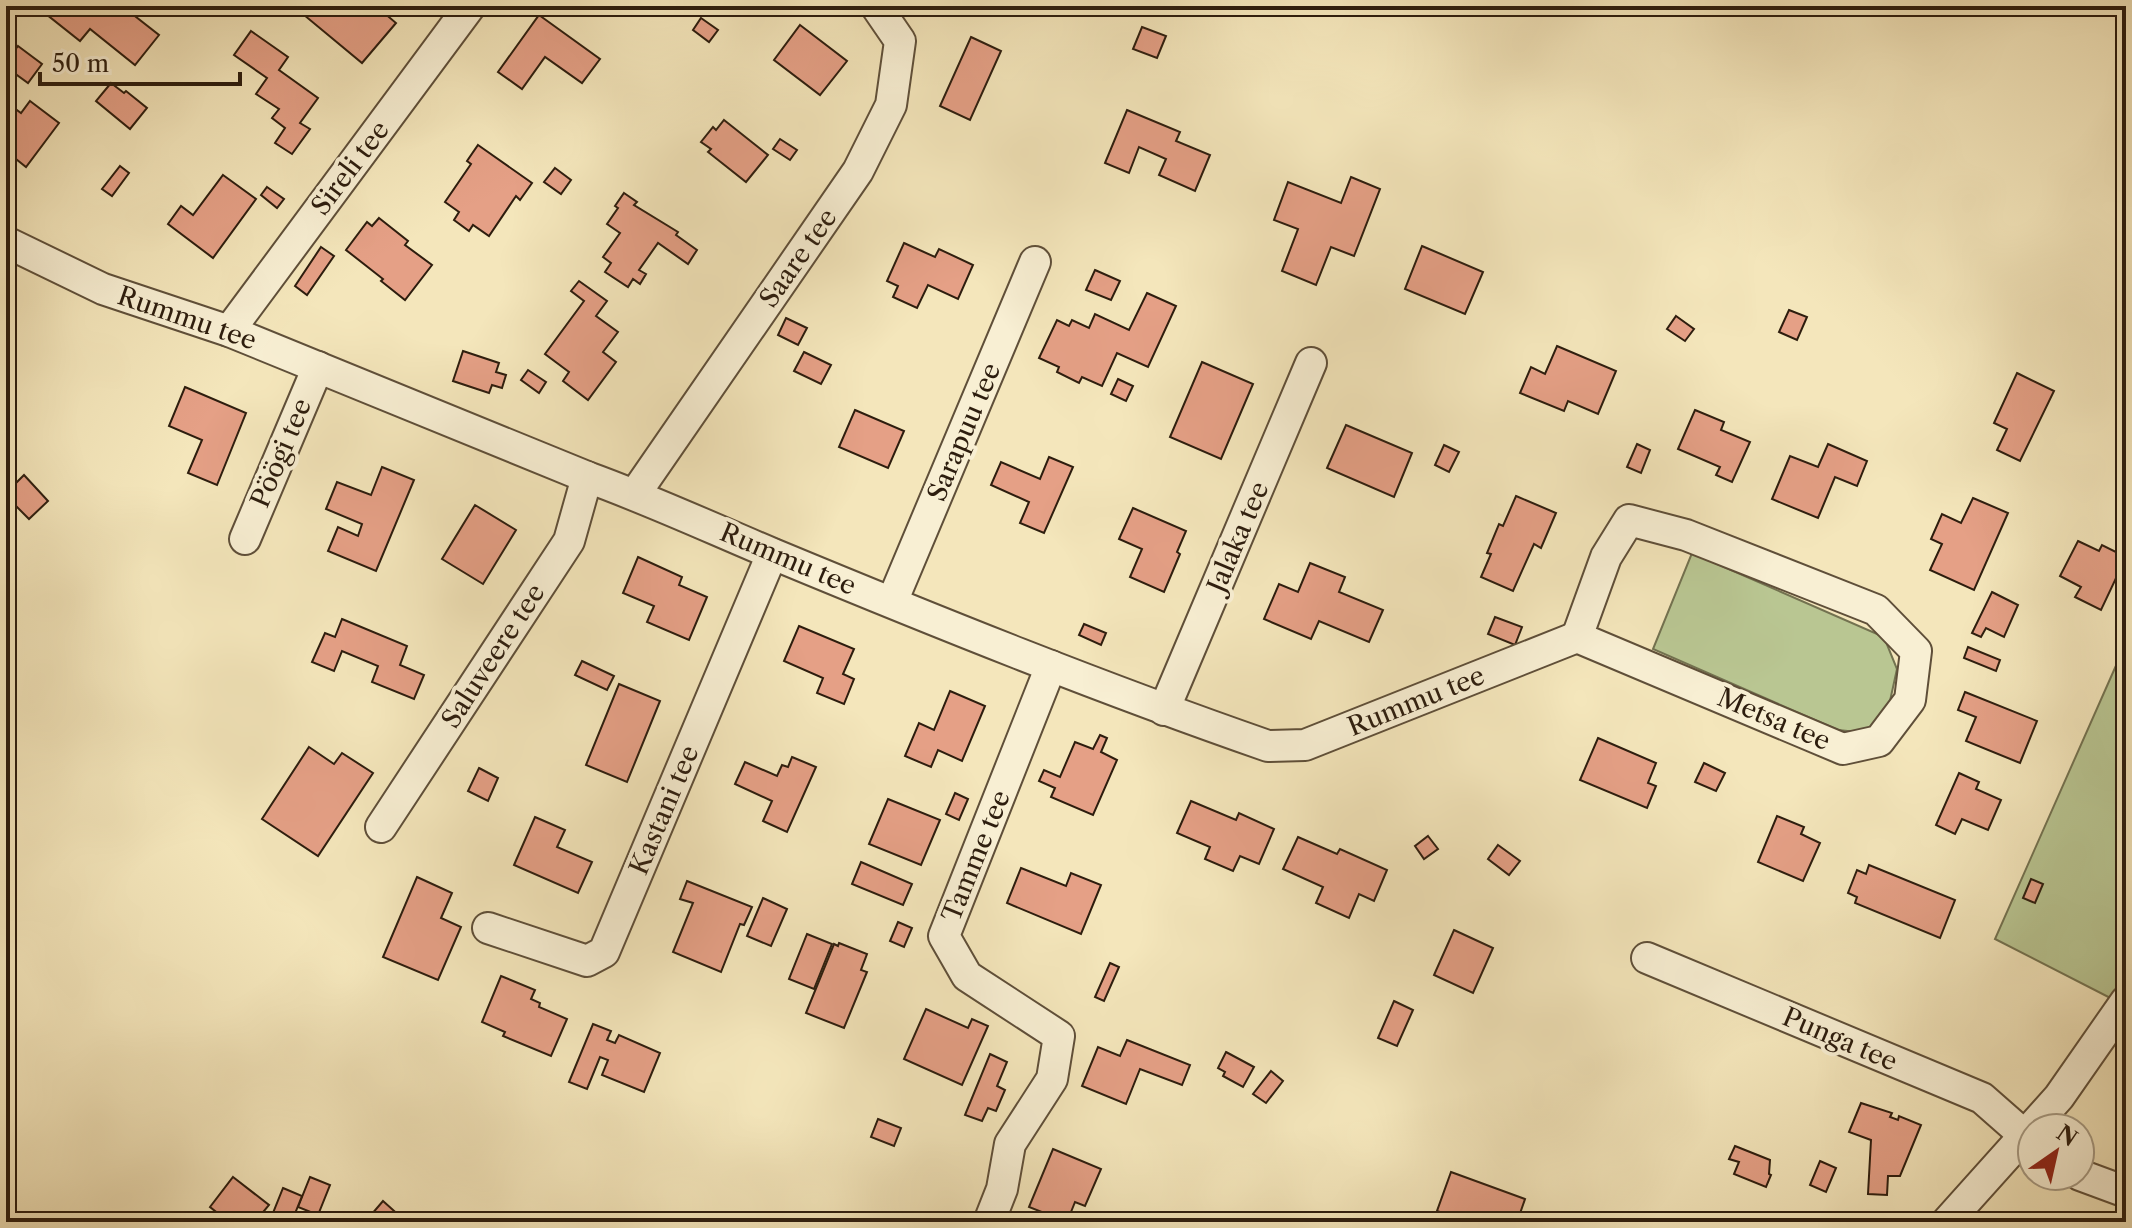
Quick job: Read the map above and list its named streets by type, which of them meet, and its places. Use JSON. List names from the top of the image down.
{
  "streets": {
    "street": [
      "Sireli tee",
      "Saare tee",
      "Rummu tee",
      "Sarapuu tee",
      "Pöögi tee",
      "Jalaka tee",
      "Saluveere tee",
      "Metsa tee",
      "Kastani tee",
      "Tamme tee",
      "Punga tee"
    ]
  },
  "crossings": [
    ["Sireli tee", "Rummu tee"],
    ["Saare tee", "Rummu tee"],
    ["Rummu tee", "Sarapuu tee"],
    ["Rummu tee", "Pöögi tee"],
    ["Rummu tee", "Jalaka tee"],
    ["Rummu tee", "Saluveere tee"],
    ["Rummu tee", "Metsa tee"],
    ["Rummu tee", "Kastani tee"],
    ["Rummu tee", "Tamme tee"]
  ],
  "scale_bar": "50 m",
  "north": "top right"
}
